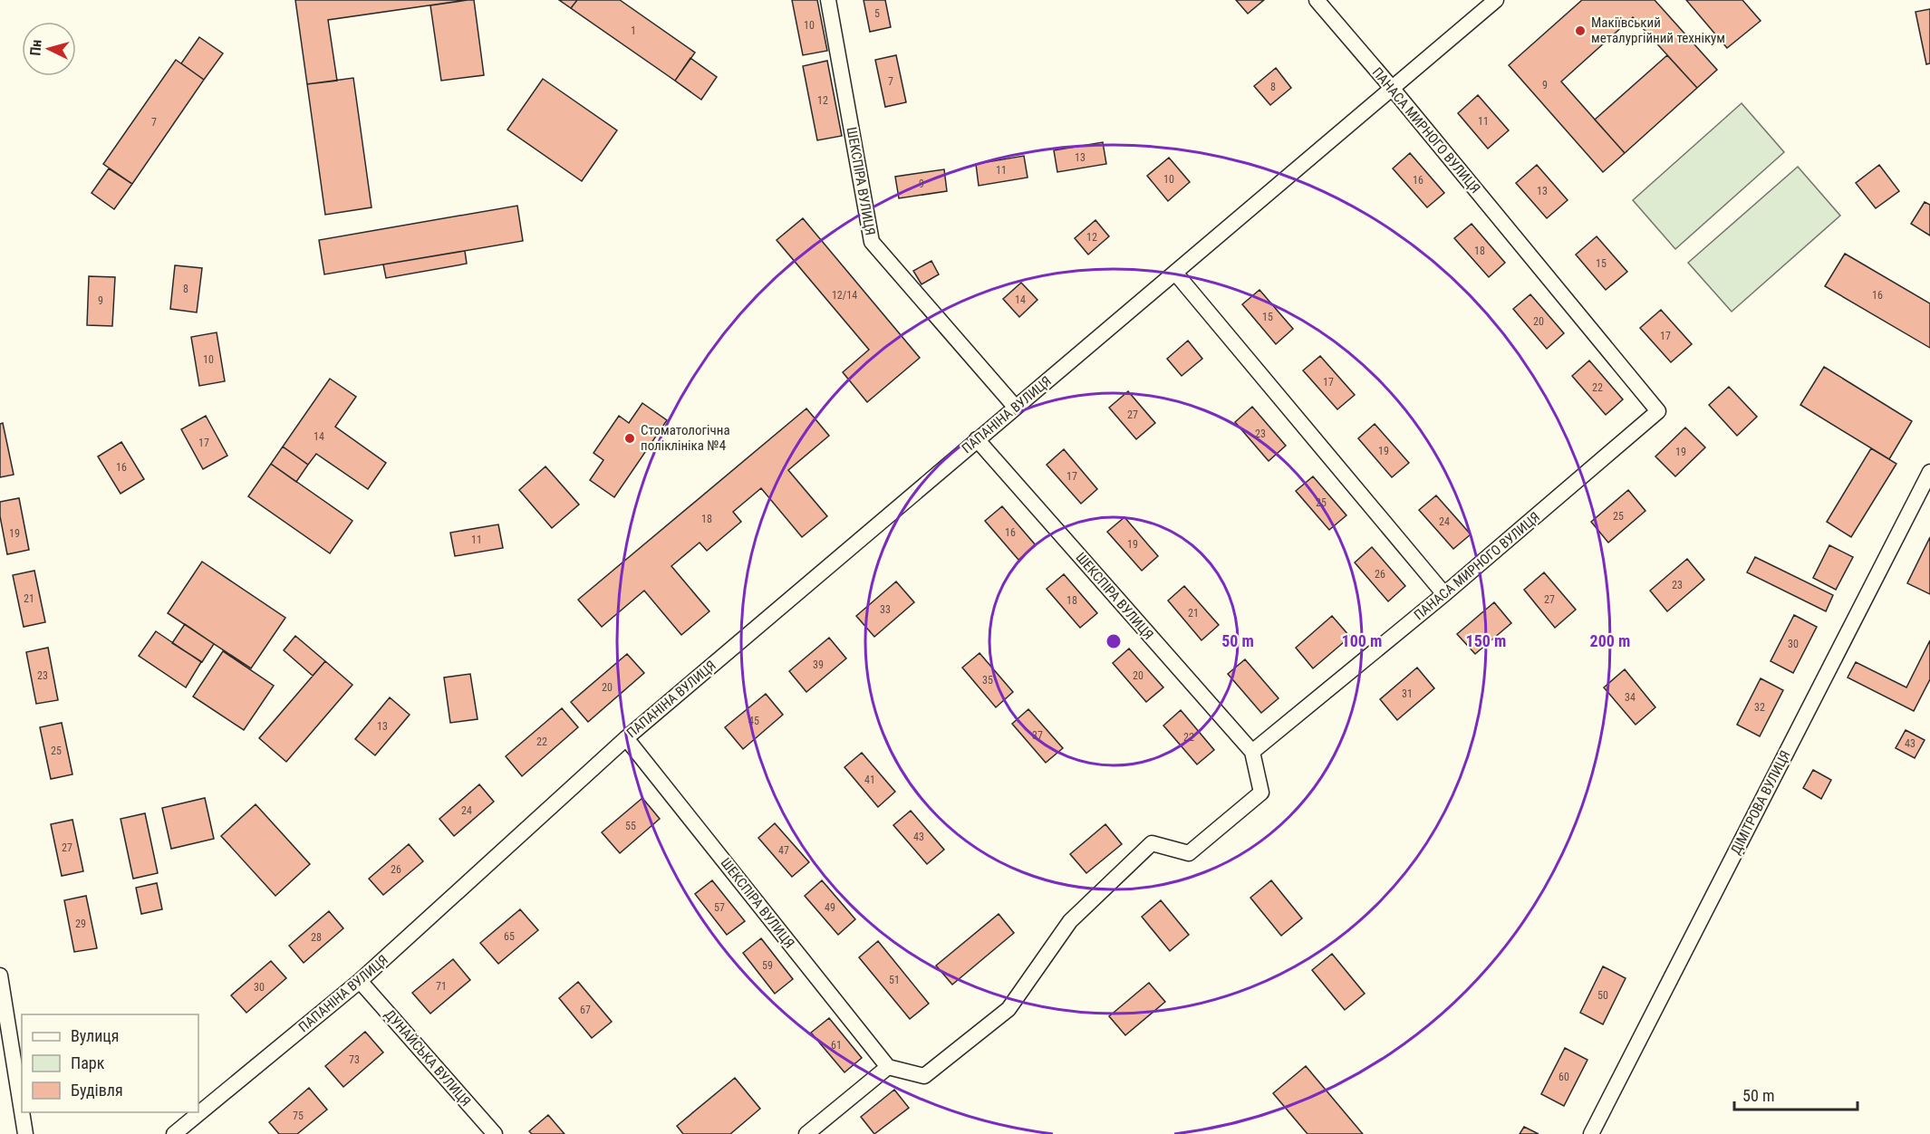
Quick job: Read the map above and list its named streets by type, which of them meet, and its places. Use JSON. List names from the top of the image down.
{
  "streets": {
    "street": [
      "ПАНАСА МИРНОГО ВУЛИЦЯ",
      "ШЕКСПІРА ВУЛИЦЯ",
      "ПАПАНІНА ВУЛИЦЯ",
      "ДІМІТРОВА ВУЛИЦЯ",
      "ДУНАЙСЬКА ВУЛИЦЯ"
    ]
  },
  "crossings": [
    ["ПАНАСА МИРНОГО ВУЛИЦЯ", "ШЕКСПІРА ВУЛИЦЯ"],
    ["ПАНАСА МИРНОГО ВУЛИЦЯ", "ПАПАНІНА ВУЛИЦЯ"],
    ["ШЕКСПІРА ВУЛИЦЯ", "ПАПАНІНА ВУЛИЦЯ"],
    ["ПАПАНІНА ВУЛИЦЯ", "ДУНАЙСЬКА ВУЛИЦЯ"]
  ],
  "places": ["Макіївський металургійний технікум", "Стоматологічна поліклініка №4"],
  "house_numbers": [
    "5",
    "10",
    "1",
    "7",
    "9",
    "8",
    "12",
    "11",
    "7",
    "13",
    "11",
    "10",
    "16",
    "9",
    "13",
    "12",
    "18",
    "15",
    "8",
    "12/14",
    "16",
    "14",
    "9",
    "15",
    "20",
    "17",
    "10",
    "17",
    "22",
    "27",
    "23",
    "14",
    "17",
    "19",
    "19",
    "16",
    "17",
    "25",
    "25",
    "18",
    "24",
    "16",
    "19",
    "11",
    "19",
    "26",
    "23",
    "21",
    "27",
    "18",
    "33",
    "21",
    "30",
    "39",
    "23",
    "20",
    "35",
    "20",
    "31",
    "34",
    "32",
    "45",
    "13",
    "37",
    "22",
    "22",
    "43",
    "25",
    "41",
    "24",
    "55",
    "43",
    "27",
    "47",
    "26",
    "57",
    "49",
    "29",
    "65",
    "28",
    "59",
    "51",
    "71",
    "30",
    "50",
    "67",
    "61",
    "73",
    "60",
    "75"
  ],
  "legend": ["Вулиця", "Парк", "Будівля"],
  "scale_bar": "50 m",
  "north": "left",
  "rings": [
    "50 m",
    "100 m",
    "150 m",
    "200 m"
  ]
}
